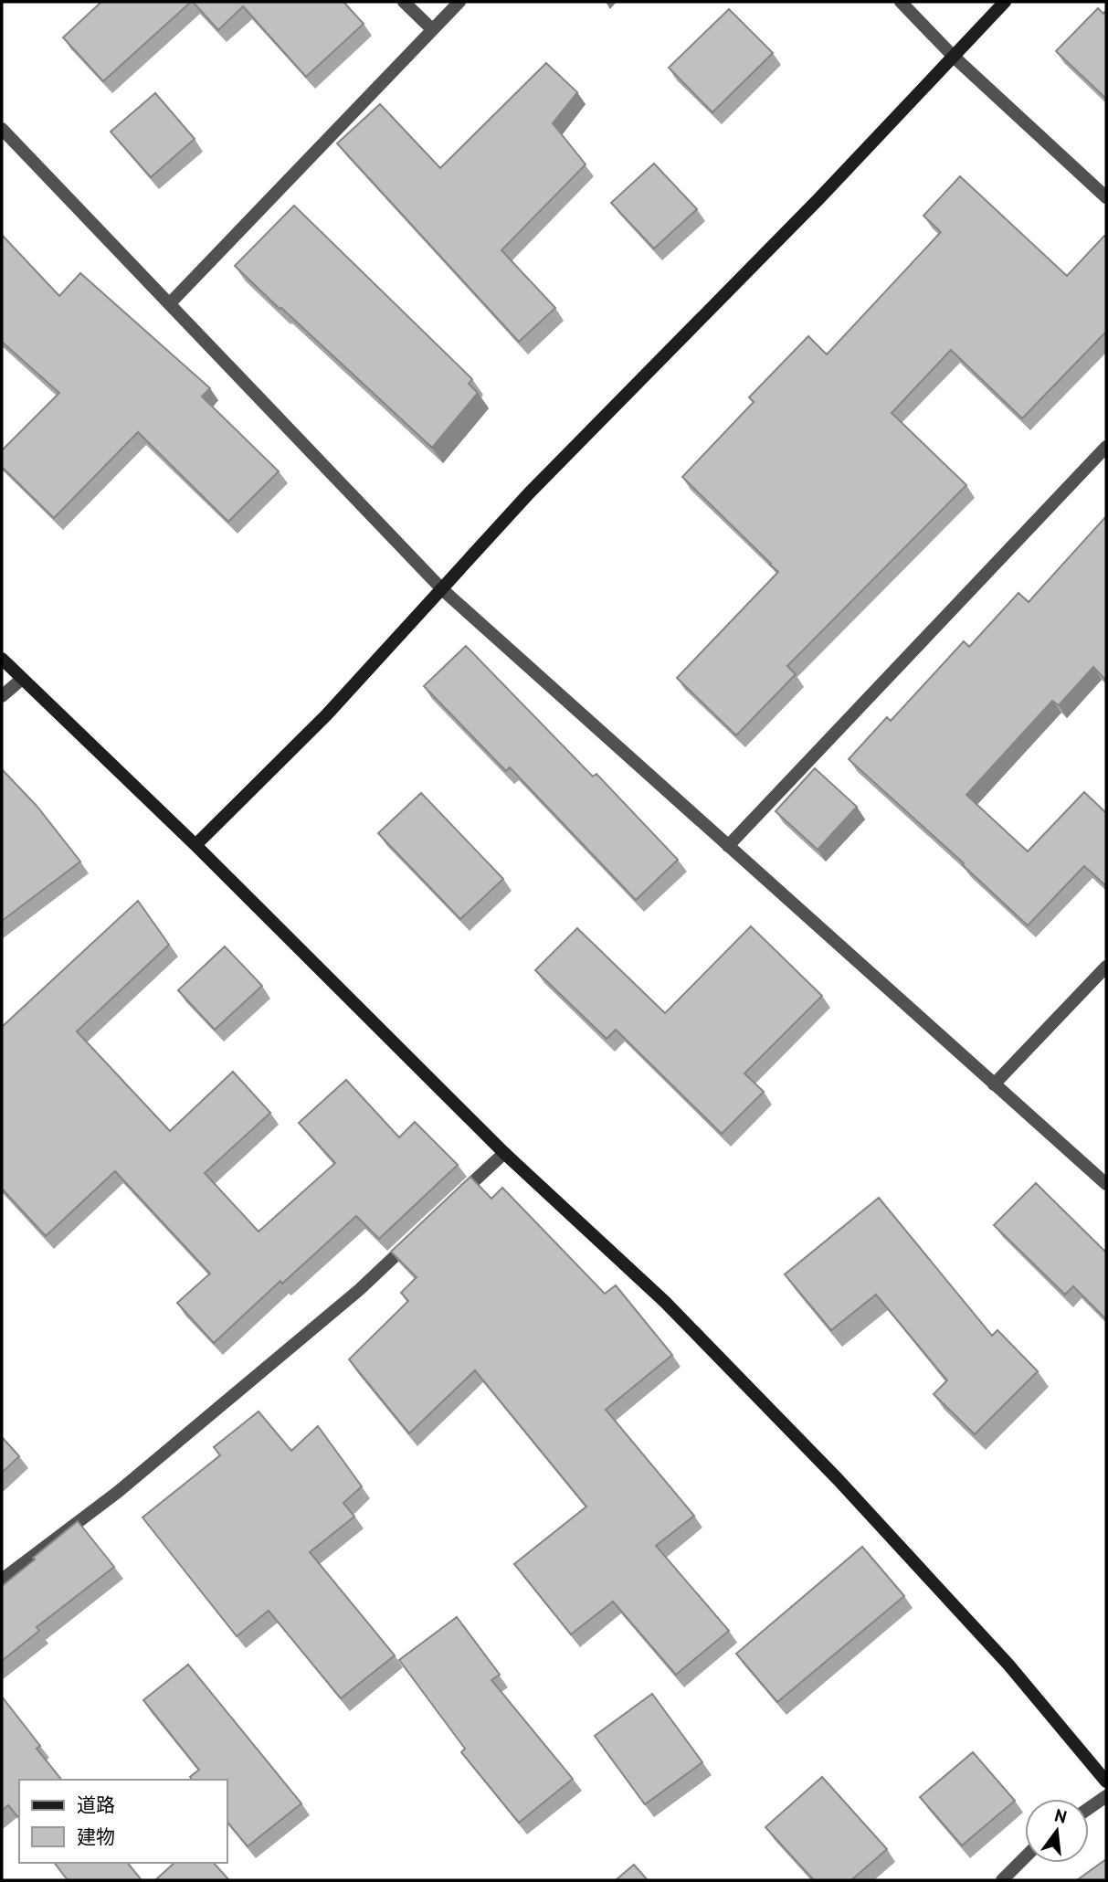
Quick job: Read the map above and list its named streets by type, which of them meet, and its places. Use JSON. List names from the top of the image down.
{
  "legend": ["道路", "建物"],
  "north": "top"
}
